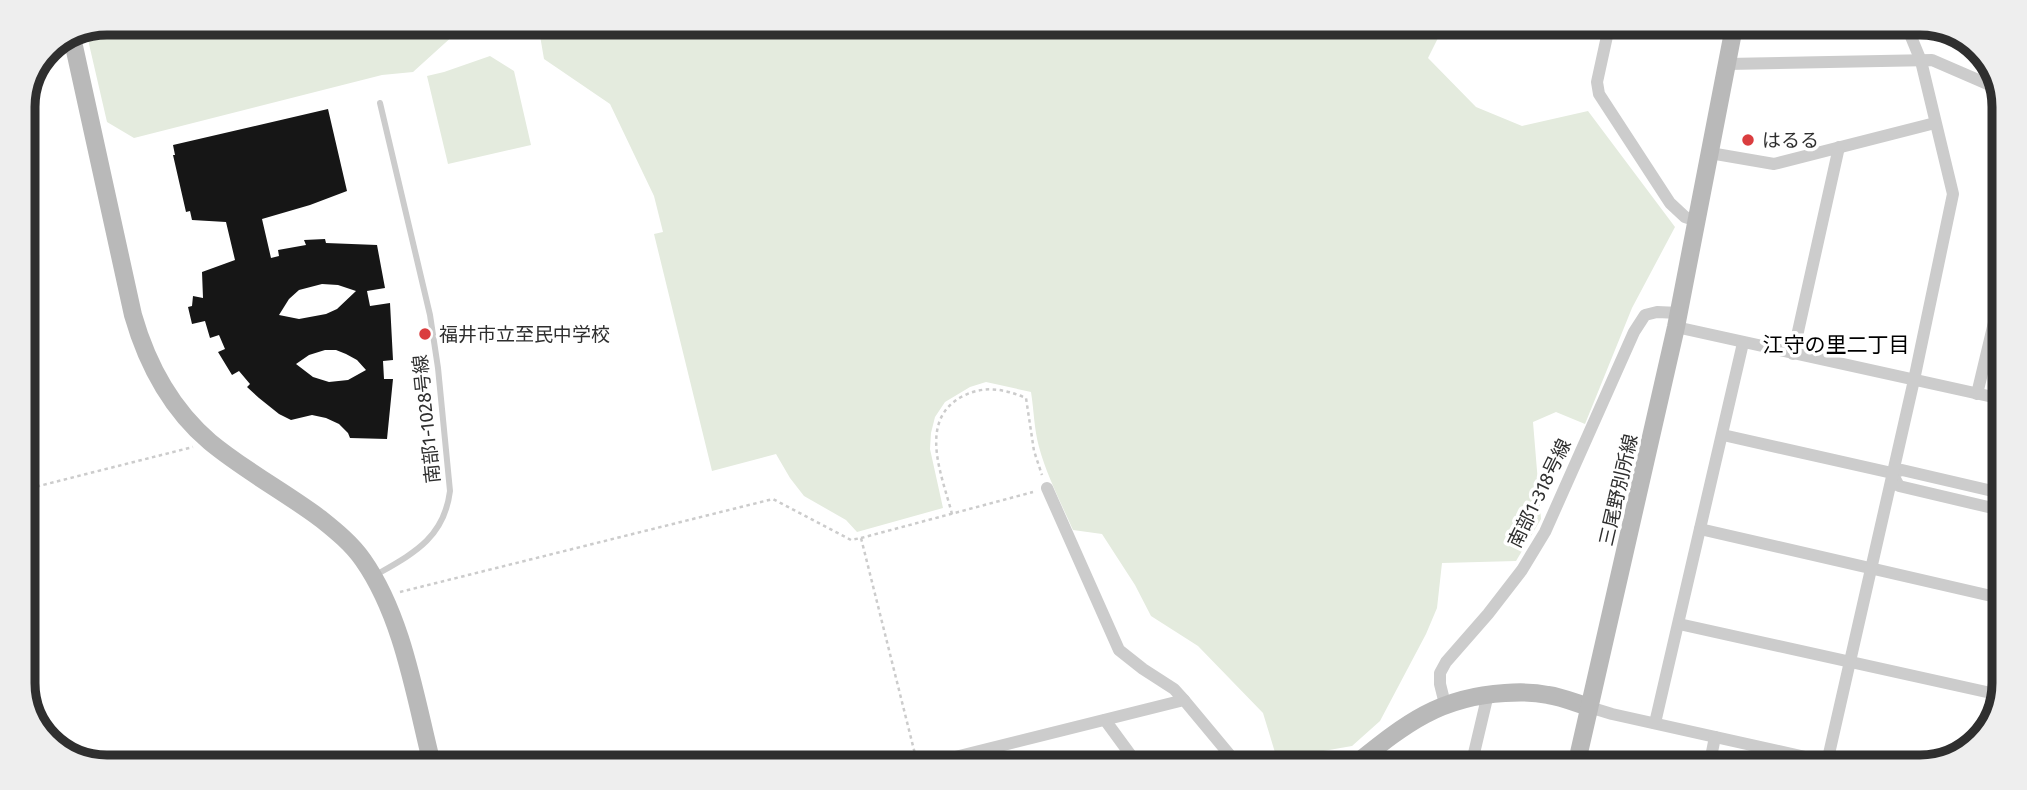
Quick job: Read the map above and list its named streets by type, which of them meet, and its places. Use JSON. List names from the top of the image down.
{
  "streets": {
    "main road": ["三尾野別所線"],
    "street": ["南部1-318号線"],
    "lane": ["南部1-1028号線"]
  },
  "crossings": [
    ["三尾野別所線", "南部1-318号線"]
  ],
  "districts": ["江守の里二丁目"],
  "places": ["はるる", "福井市立至民中学校"]
}
